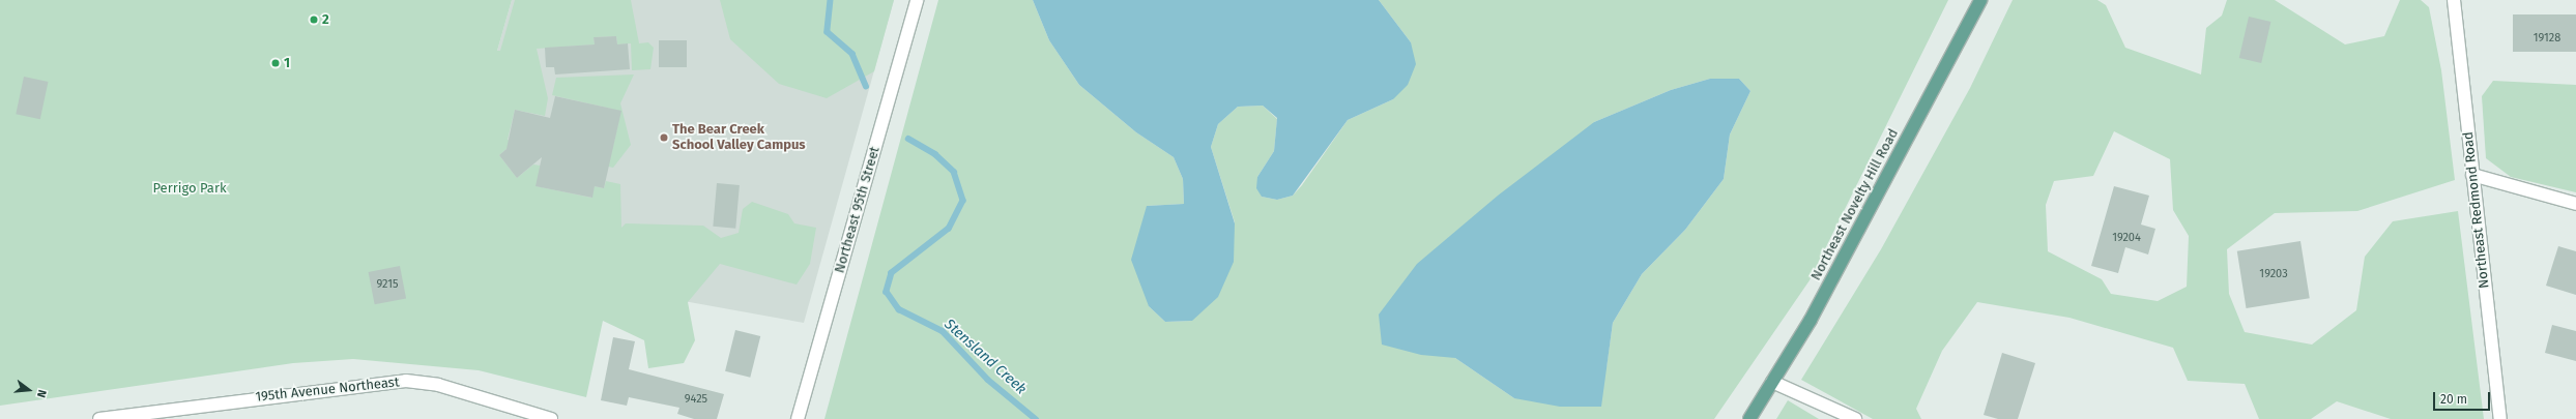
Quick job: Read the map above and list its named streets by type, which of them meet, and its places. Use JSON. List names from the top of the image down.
{
  "streets": {
    "main road": ["Northeast Novelty Hill Road"],
    "street": ["Northeast 95th Street", "Northeast Redmond Road", "195th Avenue Northeast"]
  },
  "water": ["Stensland Creek"],
  "parks": ["Perrigo Park"],
  "places": ["2", "1", "The Bear Creek School Valley Campus"],
  "house_numbers": [
    "19128",
    "19204",
    "19203",
    "9215",
    "9425"
  ],
  "scale_bar": "20 m",
  "north": "right"
}
